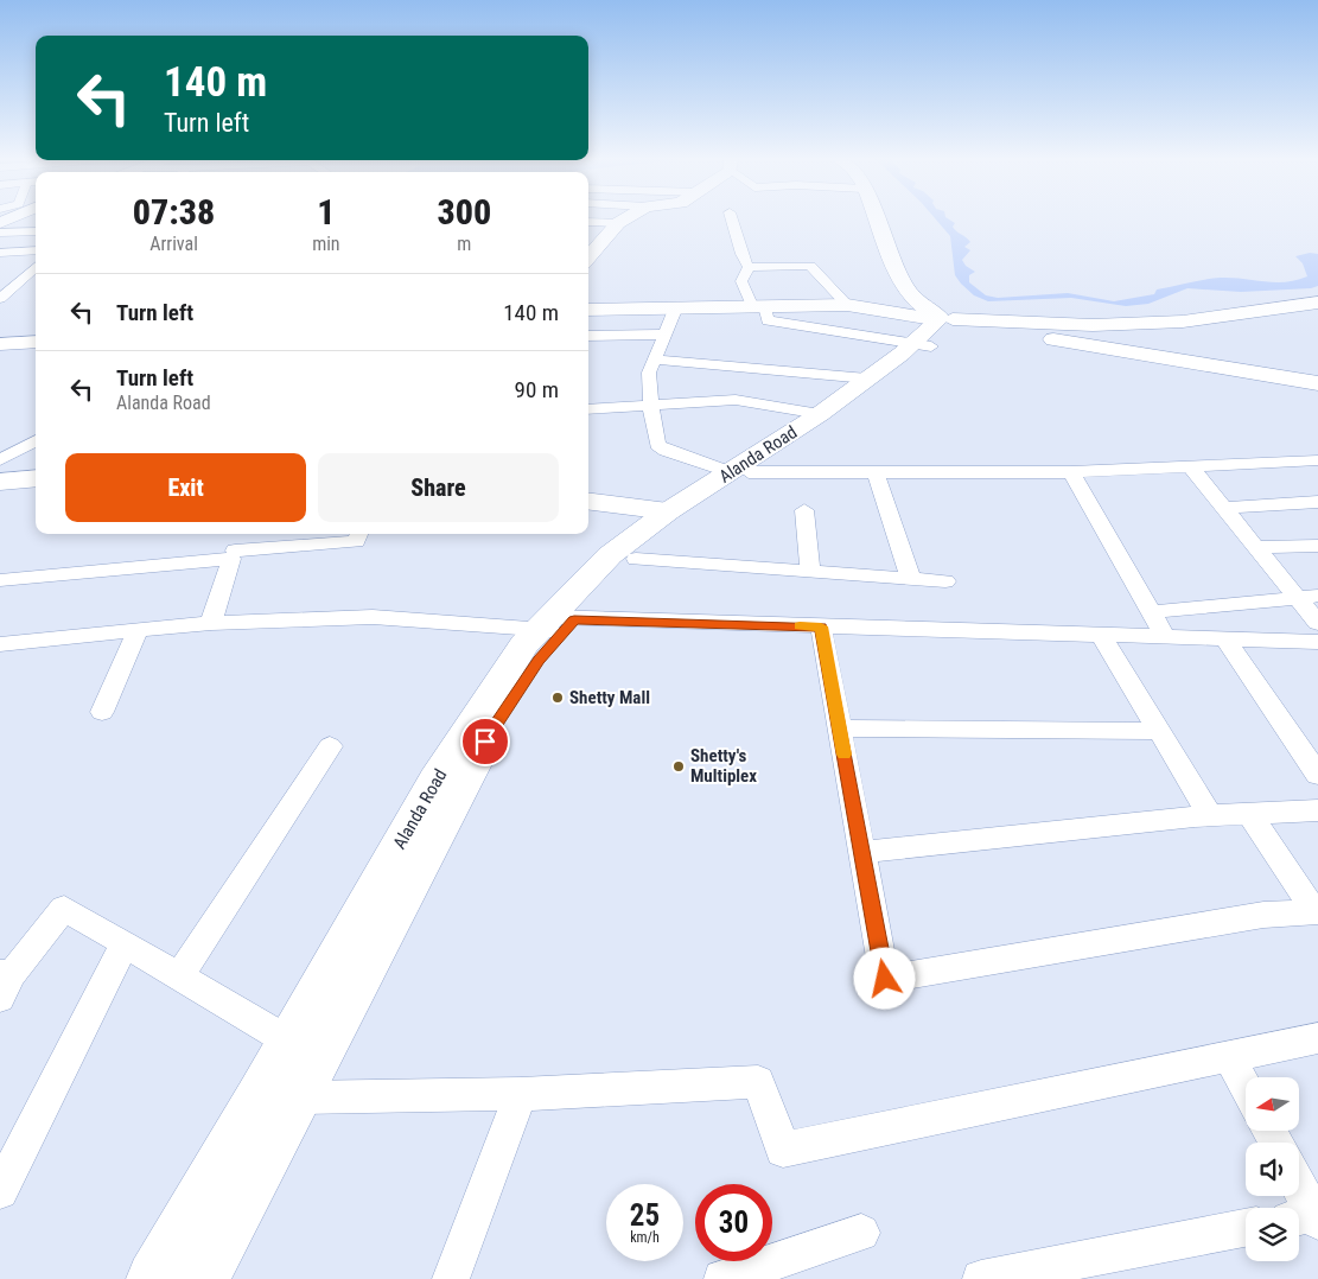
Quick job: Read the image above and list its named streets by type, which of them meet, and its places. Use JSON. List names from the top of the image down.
{
  "streets": {
    "main road": ["Alanda Road"]
  },
  "places": ["Shetty Mall", "Shetty's Multiplex"],
  "north": "left",
  "page": {
    "turn": ["140 m", "Turn left"],
    "eta": [
      "07:38",
      "Arrival",
      "1",
      "min",
      "300",
      "m"
    ],
    "list": [
      {
        "name": "Turn left",
        "value": "140 m"
      },
      {
        "name": "Turn left",
        "note": "Alanda Road",
        "value": "90 m"
      }
    ],
    "buttons": ["Exit", "Share"],
    "speed": "25 km/h",
    "limit": "30"
  }
}
